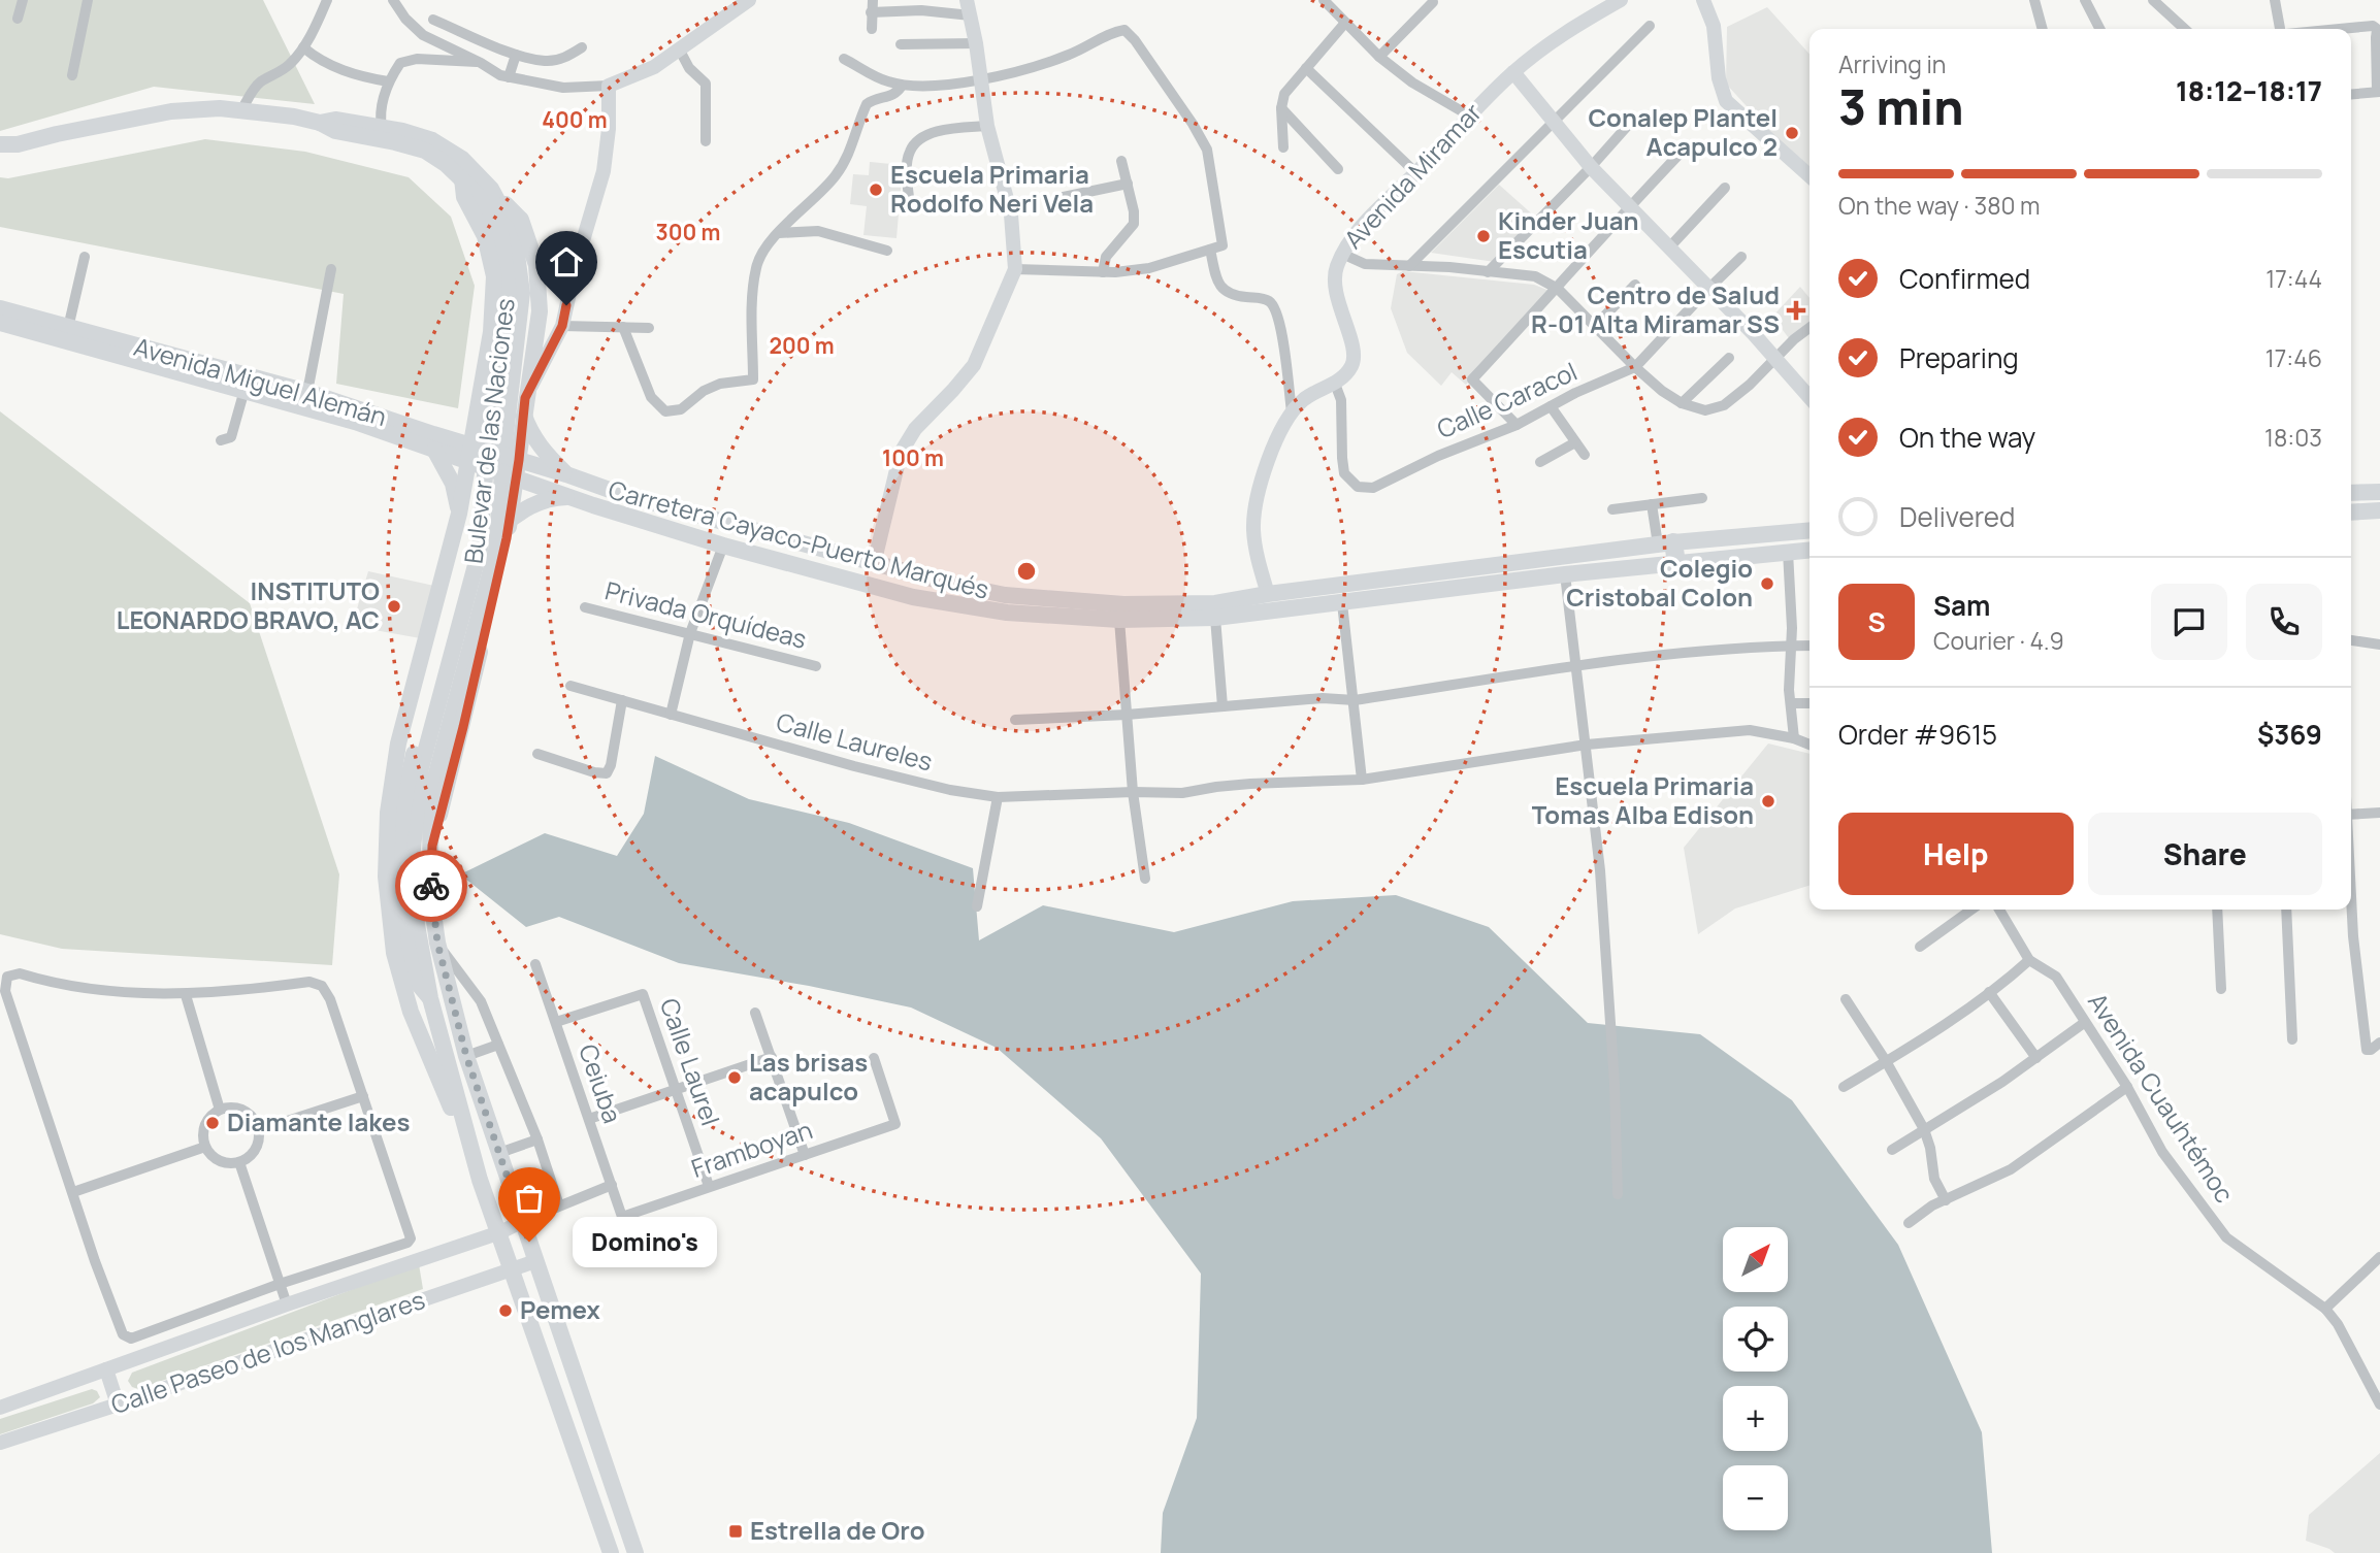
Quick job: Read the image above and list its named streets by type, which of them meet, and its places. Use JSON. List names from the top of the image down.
{
  "streets": {
    "main road": ["Avenida Miguel Alemán", "Bulevar de las Naciones", "Carretera Cayaco-Puerto Marqués"],
    "street": [
      "Avenida Miramar",
      "Calle Caracol",
      "Privada Orquídeas",
      "Calle Laureles",
      "Calle Laurel",
      "Ceiuba",
      "Avenida Cuauhtémoc",
      "Framboyan",
      "Calle Paseo de los Manglares"
    ]
  },
  "crossings": [
    ["Avenida Miramar", "Calle Caracol"],
    ["Avenida Miramar", "Carretera Cayaco-Puerto Marqués"],
    ["Avenida Miguel Alemán", "Carretera Cayaco-Puerto Marqués"],
    ["Bulevar de las Naciones", "Calle Paseo de los Manglares"],
    ["Calle Laurel", "Ceiuba"],
    ["Calle Laurel", "Framboyan"],
    ["Ceiuba", "Framboyan"]
  ],
  "places": {
    "other": [
      "Conalep Plantel Acapulco 2",
      "Escuela Primaria Rodolfo Neri Vela",
      "Kinder Juan Escutia",
      "Colegio Cristobal Colon",
      "INSTITUTO LEONARDO BRAVO, AC",
      "Escuela Primaria Tomas Alba Edison",
      "Las brisas acapulco",
      "Diamante lakes",
      "Domino's",
      "Pemex"
    ],
    "health": ["Centro de Salud R-01 Alta Miramar SS"],
    "transit": ["Estrella de Oro"]
  },
  "north": "top right",
  "page": {
    "heading": ["3 min", "Arriving in", "18:12–18:17"],
    "panel": [
      "Sam",
      "Courier · 4.9",
      "Order #9615",
      "$369"
    ],
    "bar": "On the way · 380 m",
    "list": [
      ["Confirmed", "17:44"],
      ["Preparing", "17:46"],
      ["On the way", "18:03"],
      "Delivered"
    ],
    "round": "S",
    "buttons": ["Help", "Share"],
    "bubble": "Domino's",
    "map_buttons": ["+", "−"]
  },
  "rings": [
    "400 m",
    "300 m",
    "200 m",
    "100 m"
  ]
}
